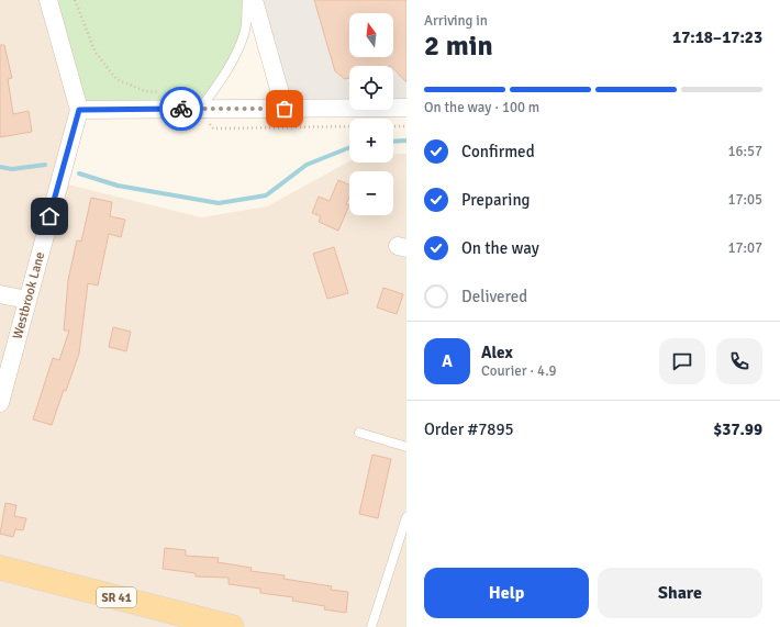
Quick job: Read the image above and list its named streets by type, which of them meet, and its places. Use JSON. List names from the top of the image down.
{
  "streets": {
    "main road": ["SR 41"],
    "street": ["Westbrook Lane"]
  },
  "north": "top",
  "page": {
    "heading": ["2 min", "Arriving in", "17:18–17:23"],
    "panel": [
      "Alex",
      "Courier · 4.9",
      "Order #7895",
      "$37.99"
    ],
    "map_buttons": ["+", "−"],
    "bar": "On the way · 100 m",
    "list": [
      ["Confirmed", "16:57"],
      ["Preparing", "17:05"],
      ["On the way", "17:07"],
      "Delivered"
    ],
    "round": "A",
    "buttons": ["Help", "Share"]
  }
}
